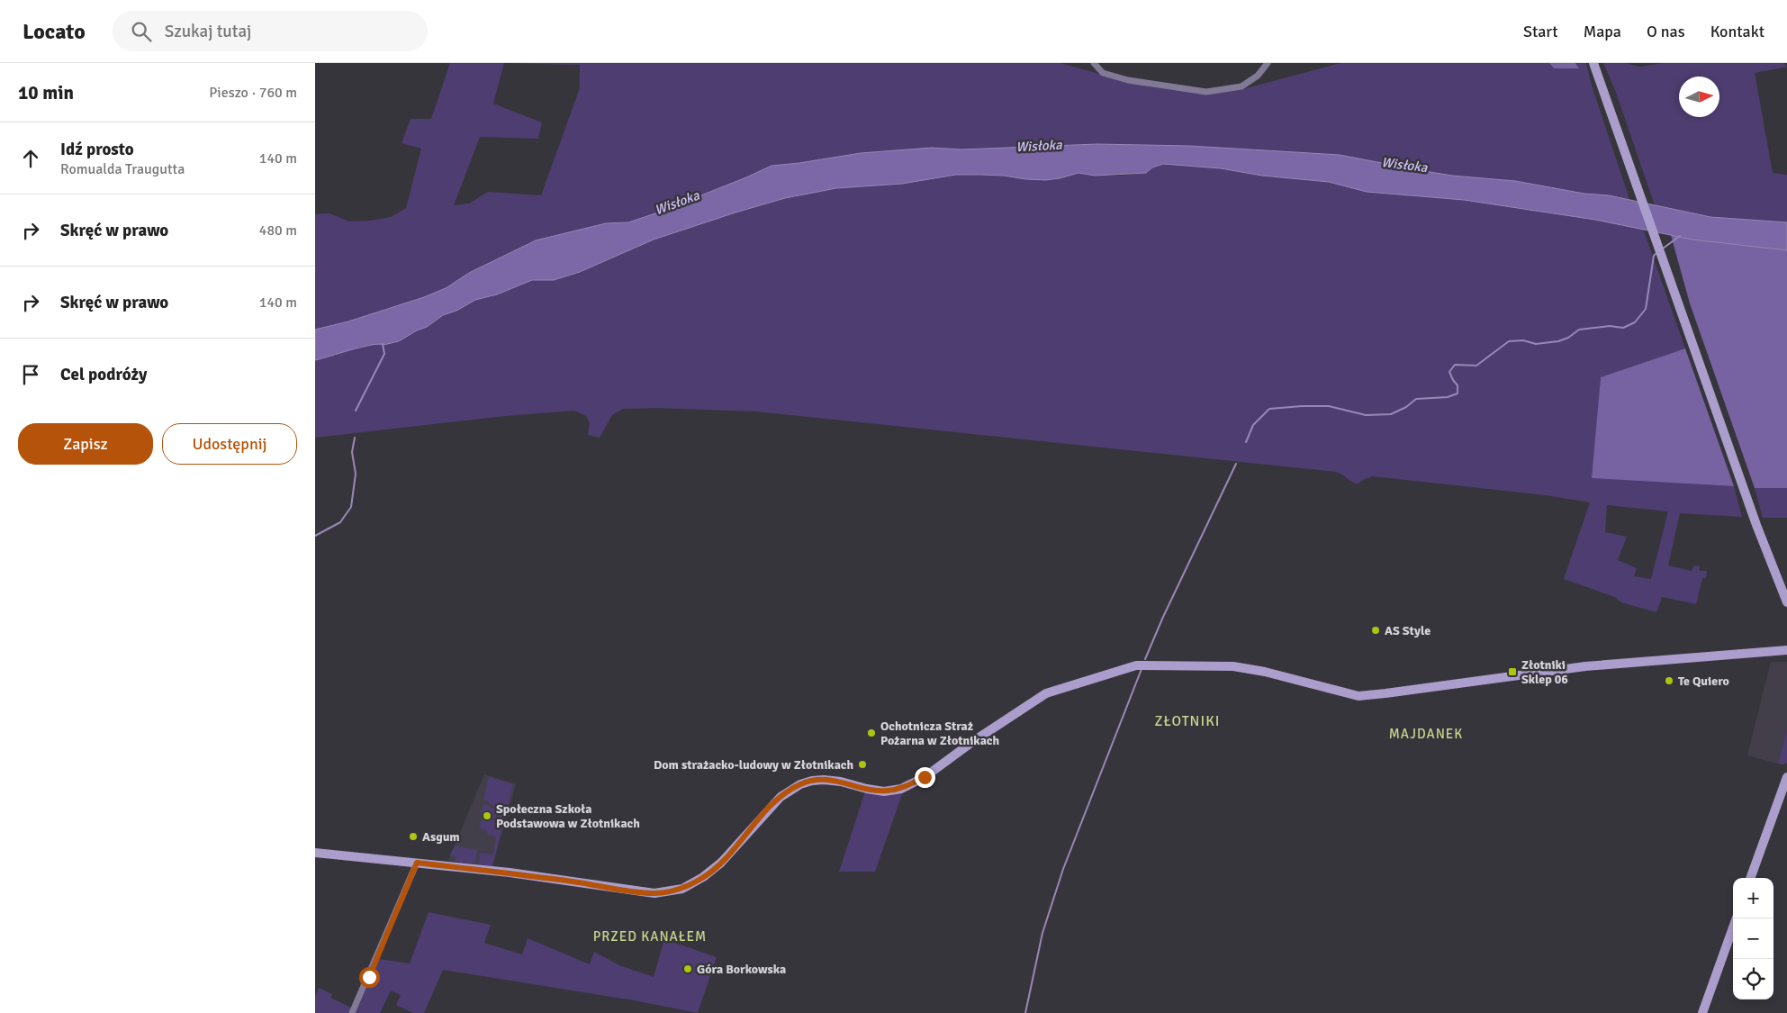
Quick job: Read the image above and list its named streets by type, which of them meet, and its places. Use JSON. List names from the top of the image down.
{
  "districts": ["ZŁOTNIKI", "MAJDANEK", "PRZED KANAŁEM"],
  "water": ["Wisłoka"],
  "places": {
    "other": [
      "AS Style",
      "Te Quiero",
      "Ochotnicza Straż Pożarna w Złotnikach",
      "Dom strażacko-ludowy w Złotnikach",
      "Społeczna Szkoła Podstawowa w Złotnikach",
      "Asgum",
      "Góra Borkowska"
    ],
    "transit": ["Złotniki Sklep 06"]
  },
  "north": "right",
  "page": {
    "header": "Locato",
    "search": "Szukaj tutaj",
    "nav": [
      "Start",
      "Mapa",
      "O nas",
      "Kontakt"
    ],
    "heading": ["10 min", "Pieszo · 760 m"],
    "list": [
      ["Idź prosto", "Romualda Traugutta", "140 m"],
      ["Skręć w prawo", "480 m"],
      ["Skręć w prawo", "140 m"],
      "Cel podróży"
    ],
    "buttons": ["Zapisz", "Udostępnij"],
    "map_buttons": ["+", "−"]
  }
}
